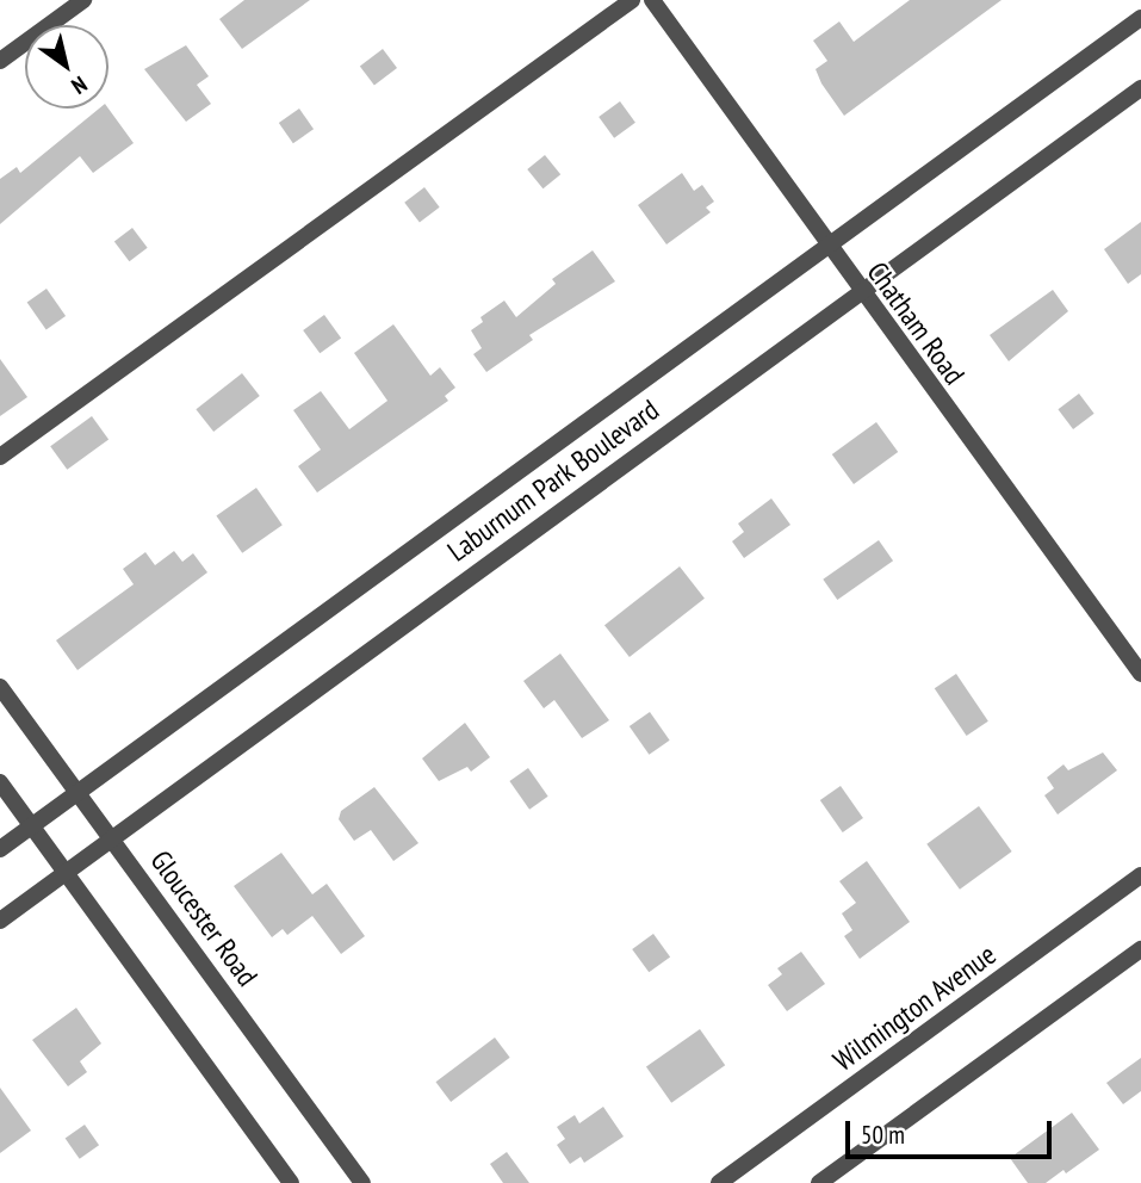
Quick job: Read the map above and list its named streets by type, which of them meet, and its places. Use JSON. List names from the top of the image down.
{
  "streets": {
    "street": [
      "Chatham Road",
      "Laburnum Park Boulevard",
      "Gloucester Road",
      "Wilmington Avenue"
    ]
  },
  "crossings": [
    ["Chatham Road", "Laburnum Park Boulevard"],
    ["Laburnum Park Boulevard", "Gloucester Road"]
  ],
  "scale_bar": "50 m",
  "north": "bottom right"
}
